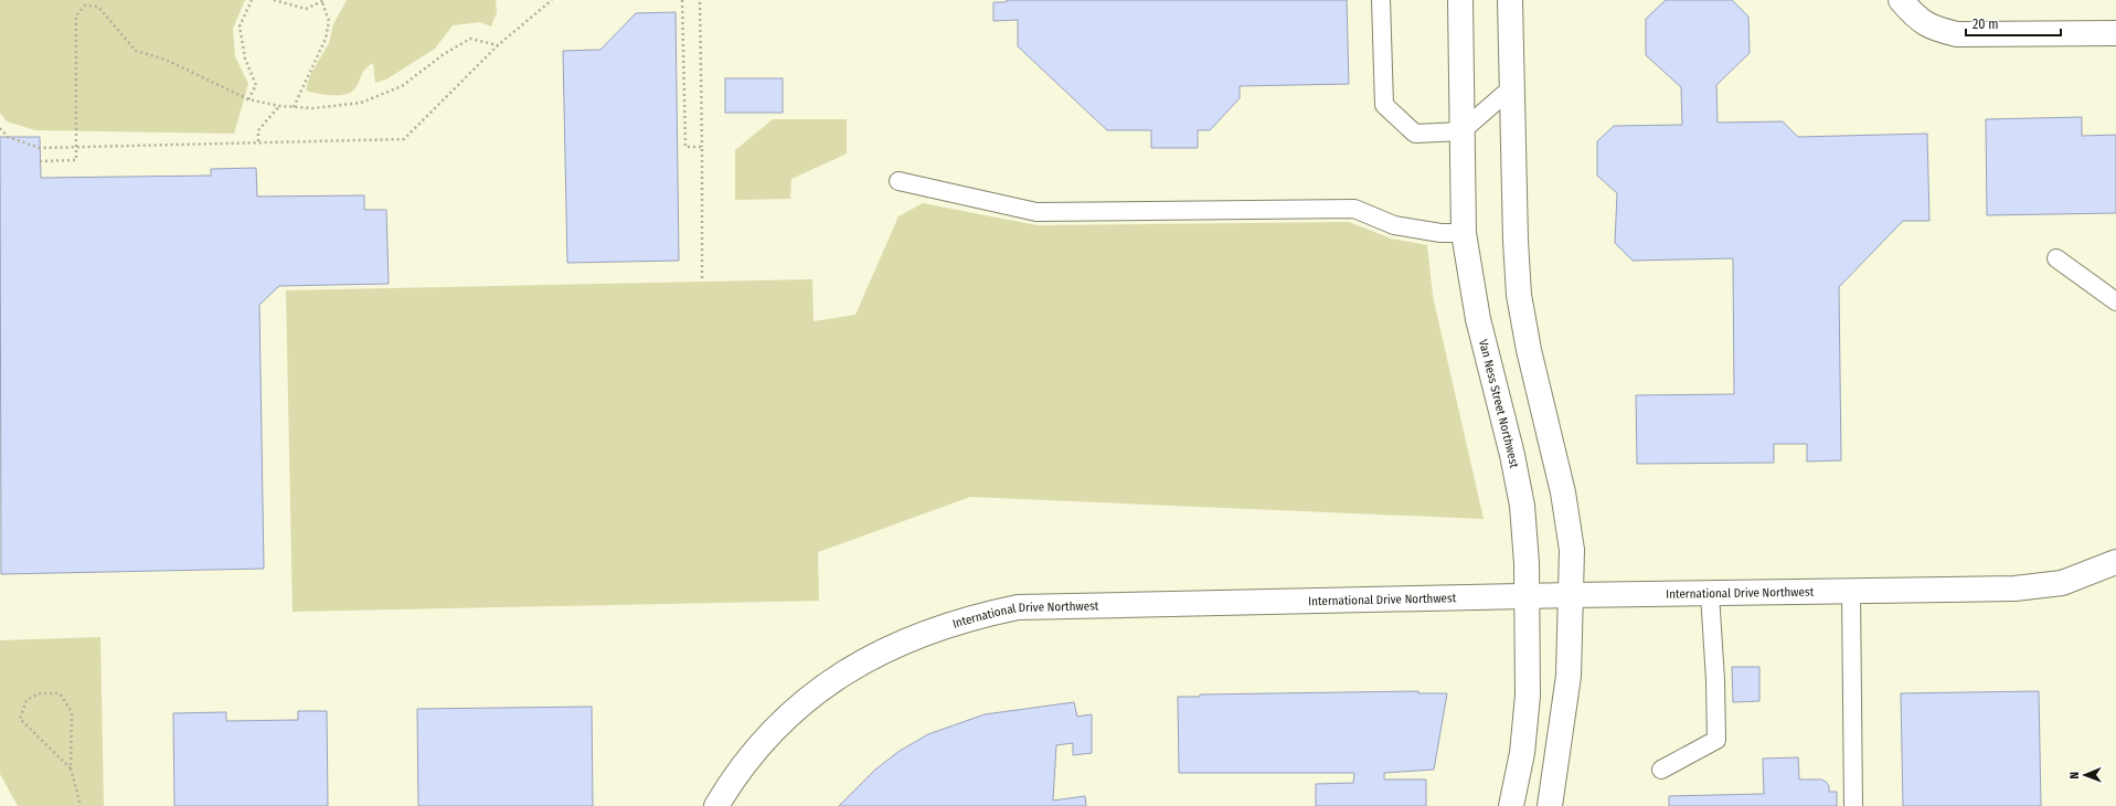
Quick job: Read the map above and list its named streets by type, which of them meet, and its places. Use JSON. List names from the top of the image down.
{
  "streets": {
    "street": ["Van Ness Street Northwest", "International Drive Northwest"]
  },
  "crossings": [
    ["Van Ness Street Northwest", "International Drive Northwest"]
  ],
  "scale_bar": "20 m",
  "north": "left"
}
